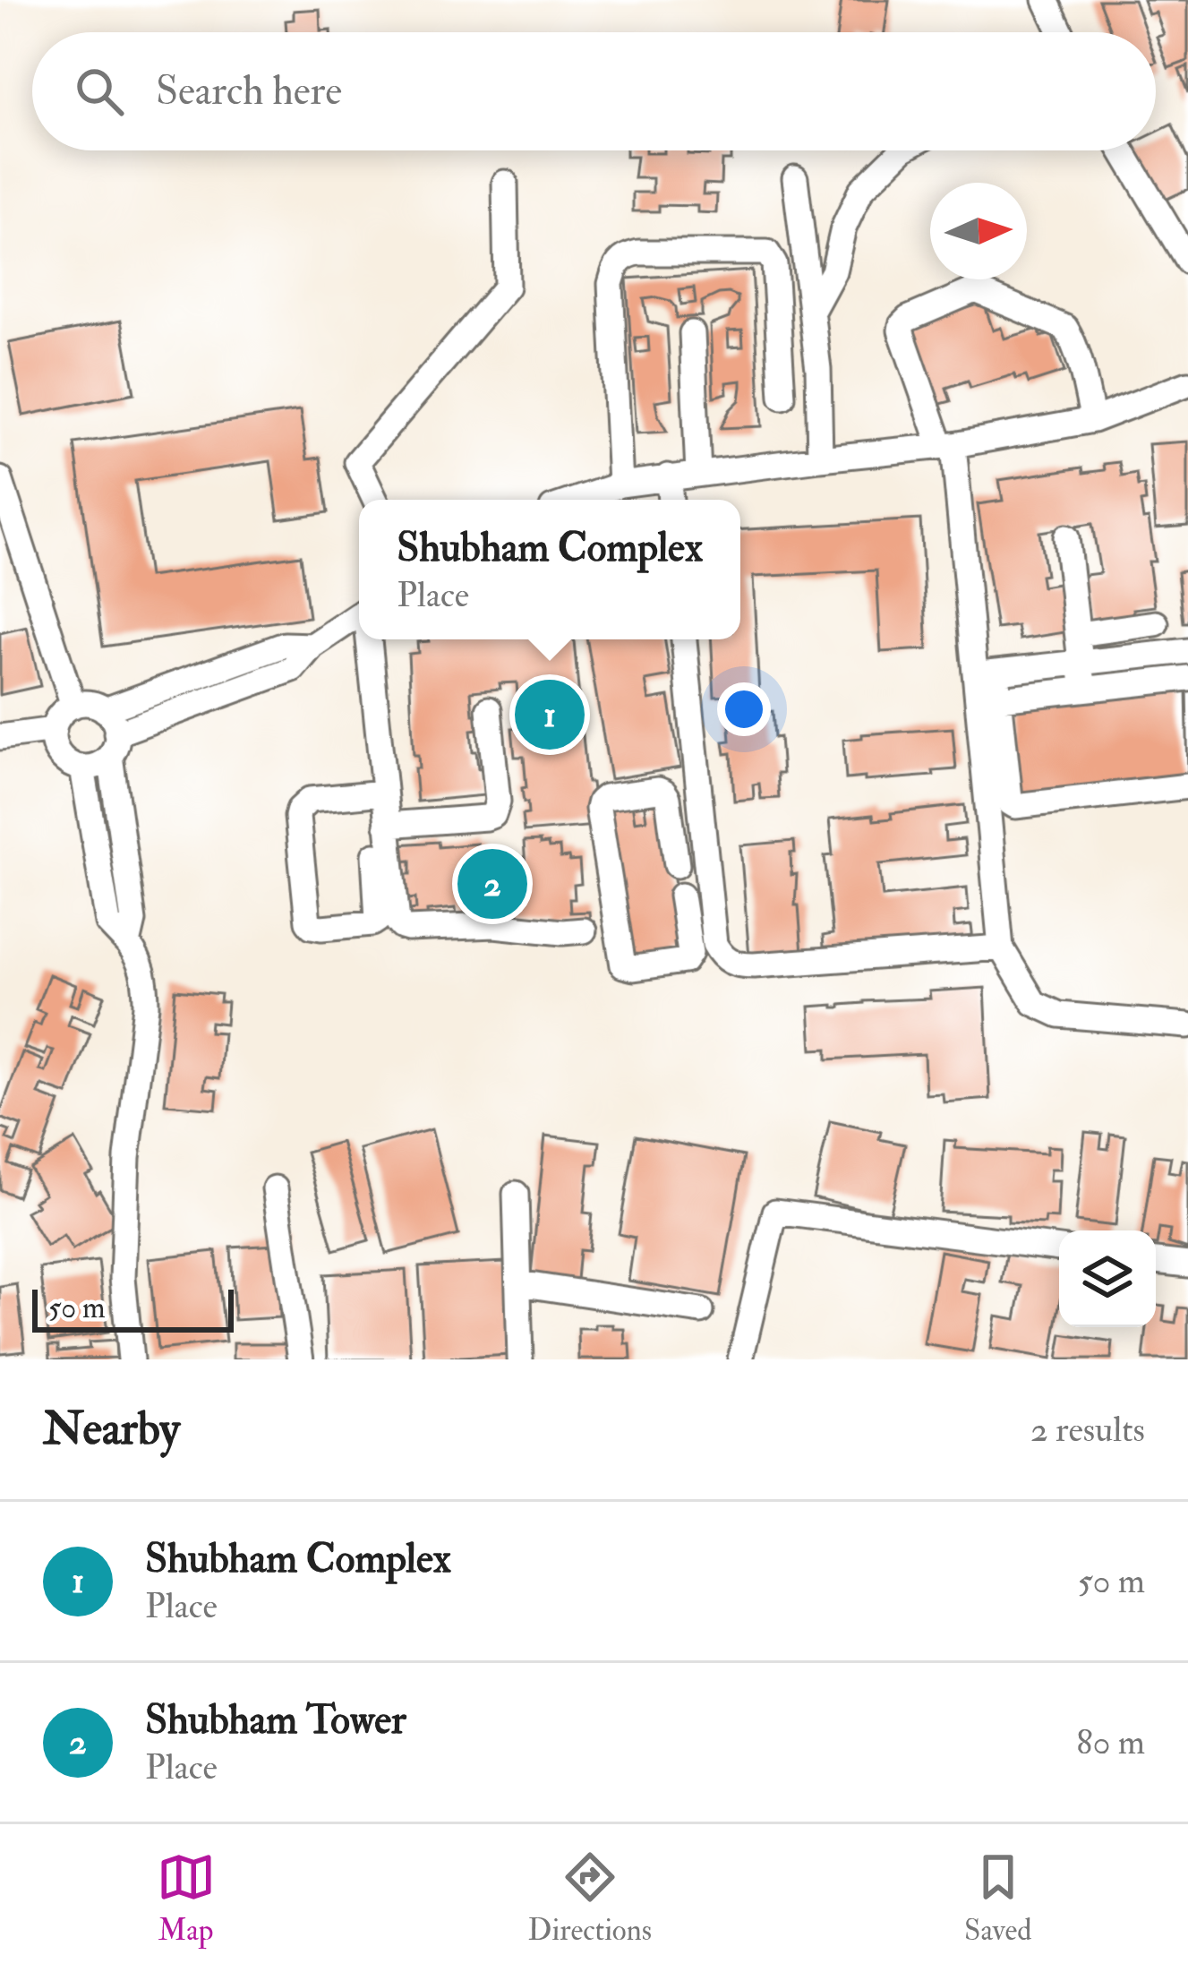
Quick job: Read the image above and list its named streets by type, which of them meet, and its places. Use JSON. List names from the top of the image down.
{
  "scale_bar": "50 m",
  "north": "right",
  "page": {
    "search": "Search here",
    "popup": ["Shubham Complex", "Place"],
    "pins": ["1", "2"],
    "scale": "50 m",
    "heading": ["Nearby", "2 results"],
    "list": [
      {
        "mark": "1",
        "name": "Shubham Complex",
        "note": "Place",
        "value": "50 m"
      },
      {
        "mark": "2",
        "name": "Shubham Tower",
        "note": "Place",
        "value": "80 m"
      }
    ],
    "nav": ["Map", "Directions", "Saved"]
  }
}
